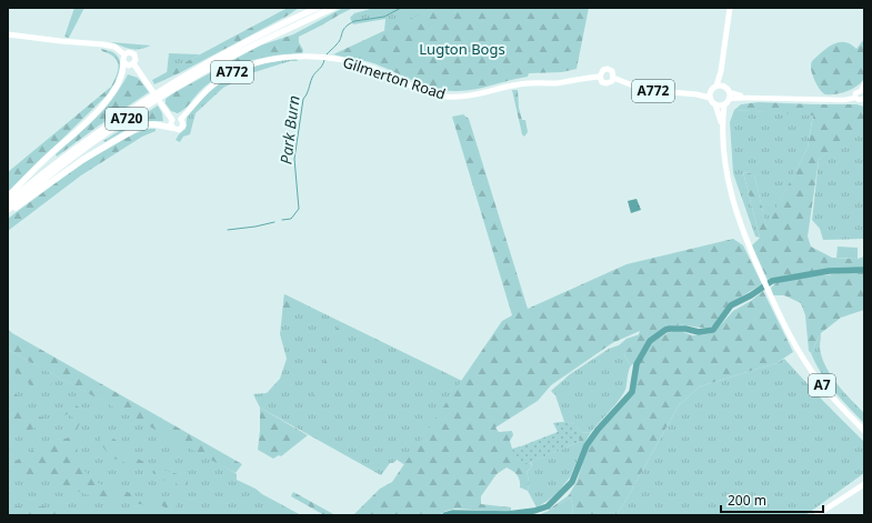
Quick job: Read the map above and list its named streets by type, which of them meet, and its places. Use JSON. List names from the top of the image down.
{
  "streets": {
    "highway": ["A720"],
    "main road": ["A772", "Gilmerton Road", "A7"]
  },
  "crossings": [
    ["A772", "Gilmerton Road"],
    ["A772", "A7"]
  ],
  "water": ["Park Burn"],
  "parks": ["Lugton Bogs"],
  "scale_bar": "200 m"
}
